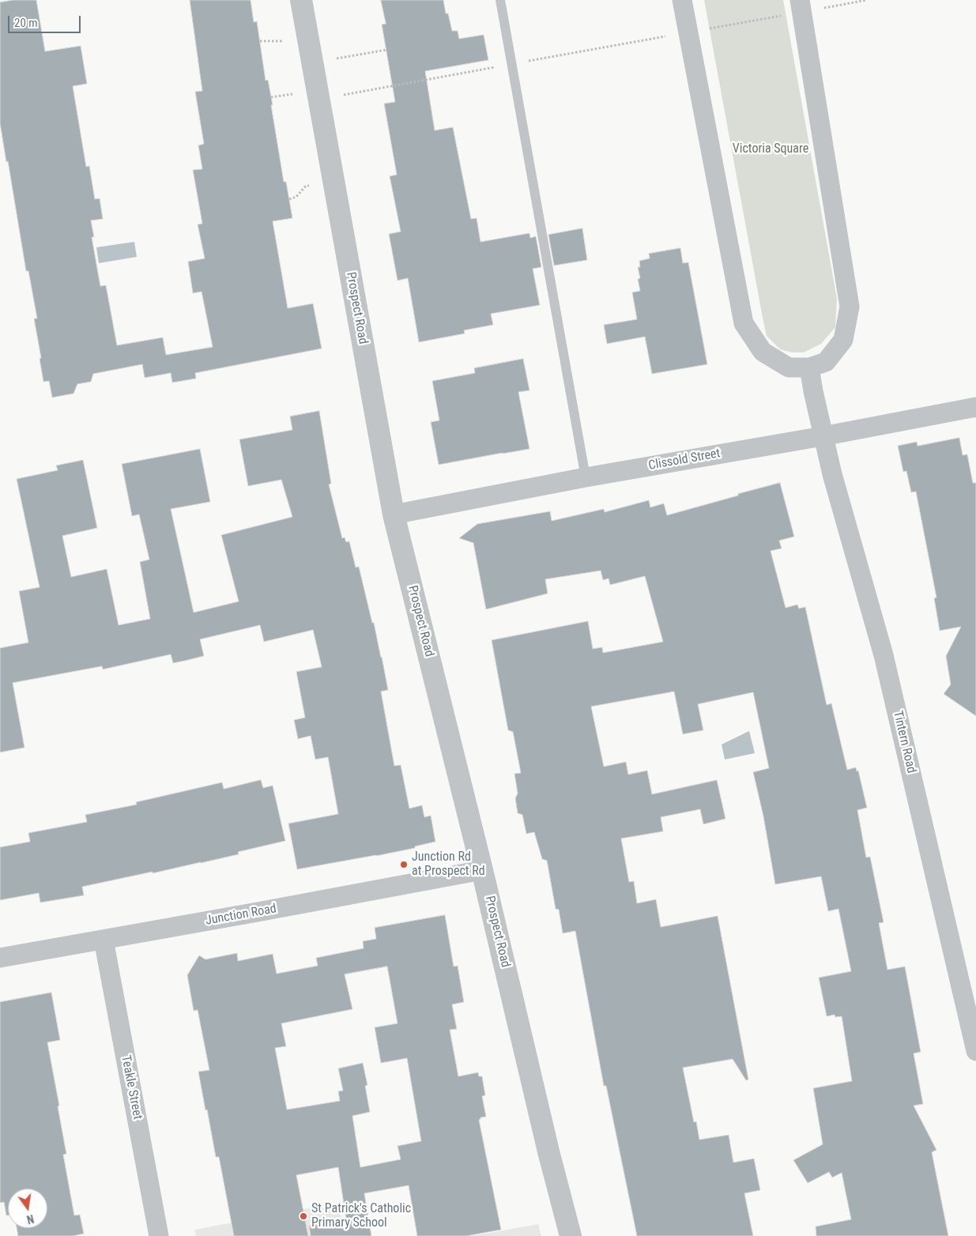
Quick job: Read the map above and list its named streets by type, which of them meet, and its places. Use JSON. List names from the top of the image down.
{
  "streets": {
    "street": [
      "Prospect Road",
      "Clissold Street",
      "Tintern Road",
      "Junction Road",
      "Teakle Street"
    ]
  },
  "crossings": [
    ["Prospect Road", "Clissold Street"],
    ["Prospect Road", "Junction Road"],
    ["Clissold Street", "Tintern Road"],
    ["Junction Road", "Teakle Street"]
  ],
  "parks": ["Victoria Square"],
  "places": ["Junction Rd at Prospect Rd", "St Patrick's Catholic Primary School"],
  "scale_bar": "20 m",
  "north": "bottom"
}
